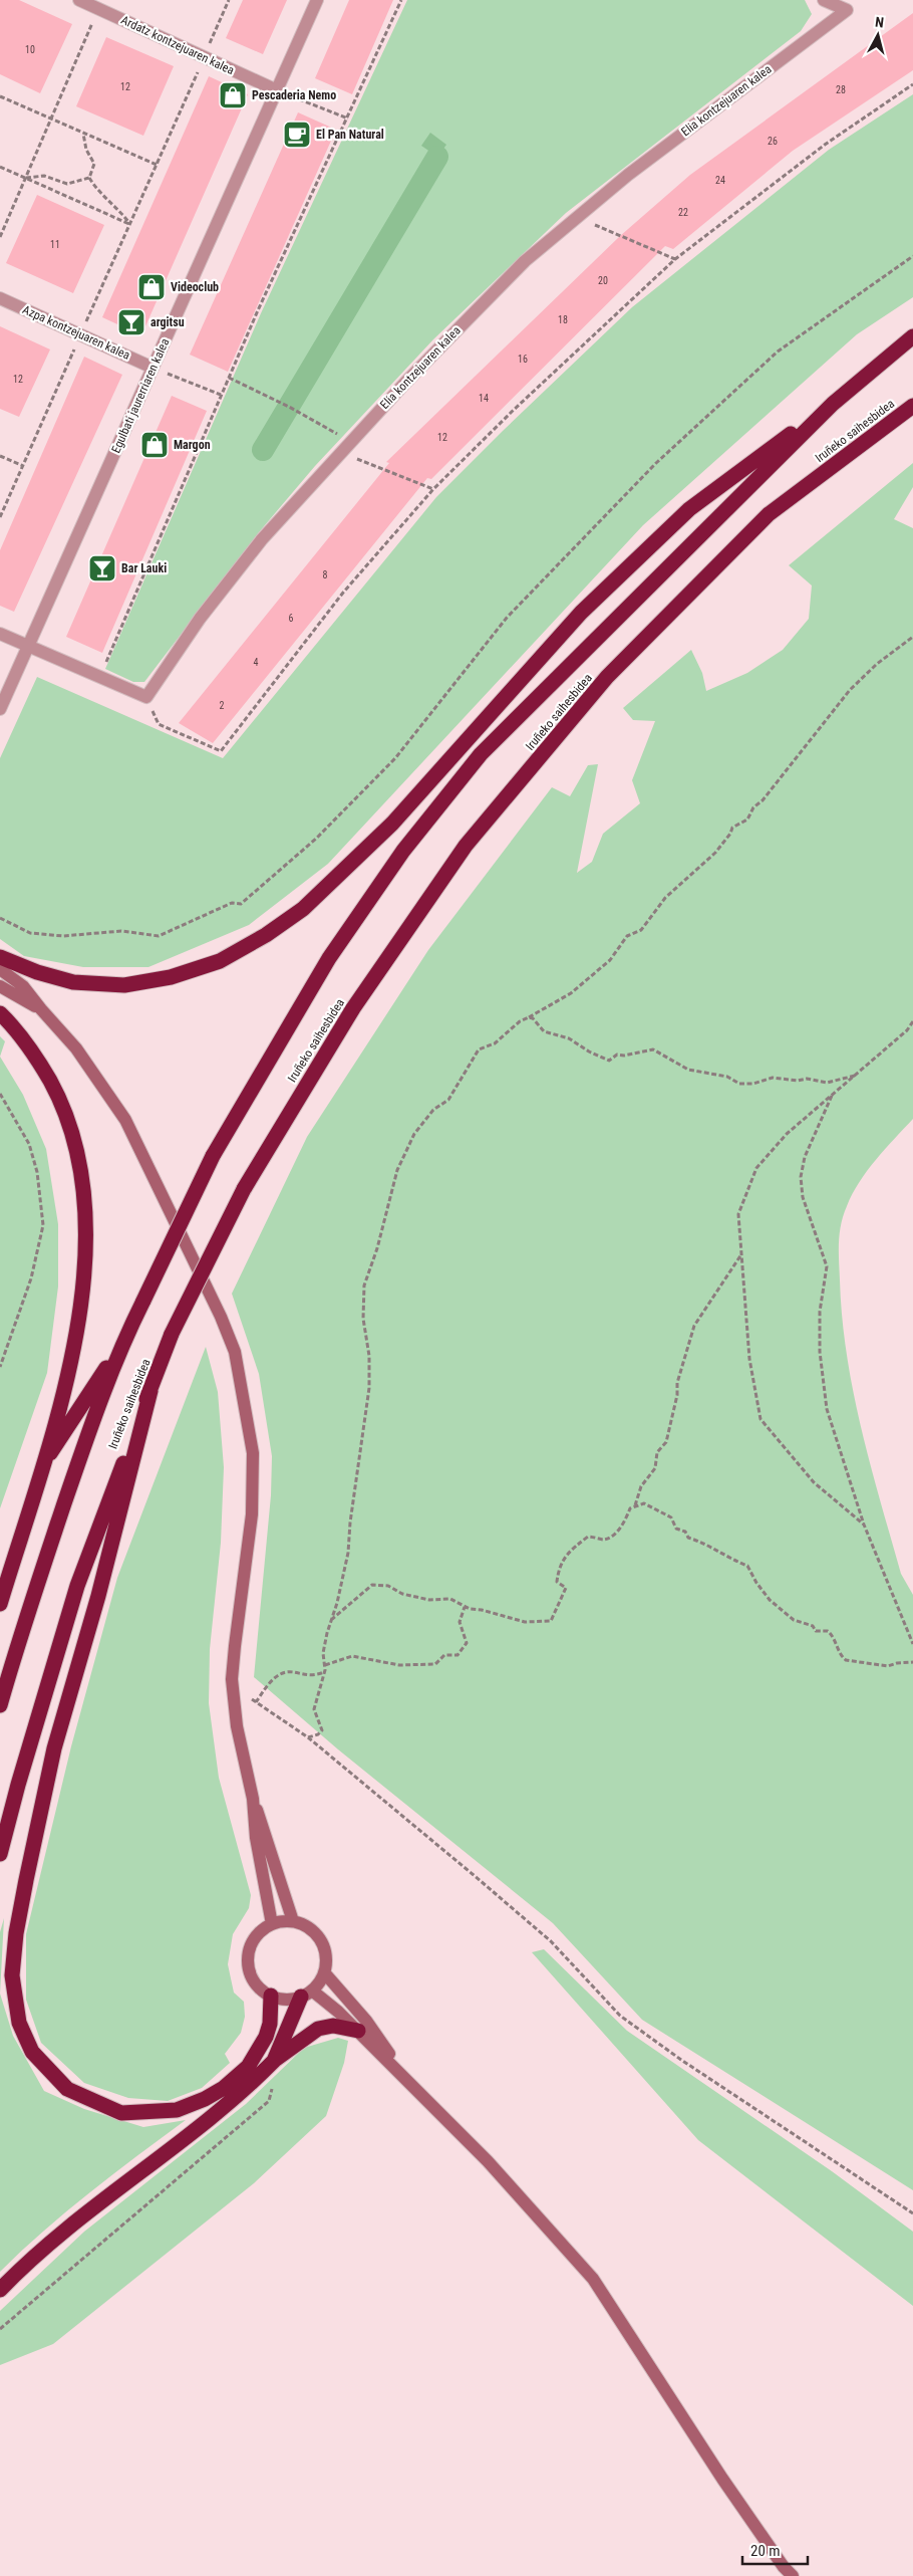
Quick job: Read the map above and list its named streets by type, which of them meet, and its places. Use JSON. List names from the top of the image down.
{
  "streets": {
    "highway": ["Iruñeko saihesbidea"],
    "street": [
      "Ardatz kontzejuaren kalea",
      "Elia kontzejuaren kalea",
      "Azpa kontzejuaren kalea",
      "Egulbati jaurerriaren kalea"
    ]
  },
  "crossings": [
    ["Ardatz kontzejuaren kalea", "Egulbati jaurerriaren kalea"],
    ["Azpa kontzejuaren kalea", "Egulbati jaurerriaren kalea"]
  ],
  "places": {
    "shop": ["Pescaderia Nemo", "Videoclub", "Margon"],
    "cafe": ["El Pan Natural"],
    "bar": ["argitsu", "Bar Lauki"]
  },
  "house_numbers": [
    "10",
    "12",
    "28",
    "26",
    "24",
    "22",
    "11",
    "20",
    "18",
    "16",
    "12",
    "14",
    "12",
    "8",
    "6",
    "4",
    "2"
  ],
  "scale_bar": "20 m",
  "north": "top"
}
